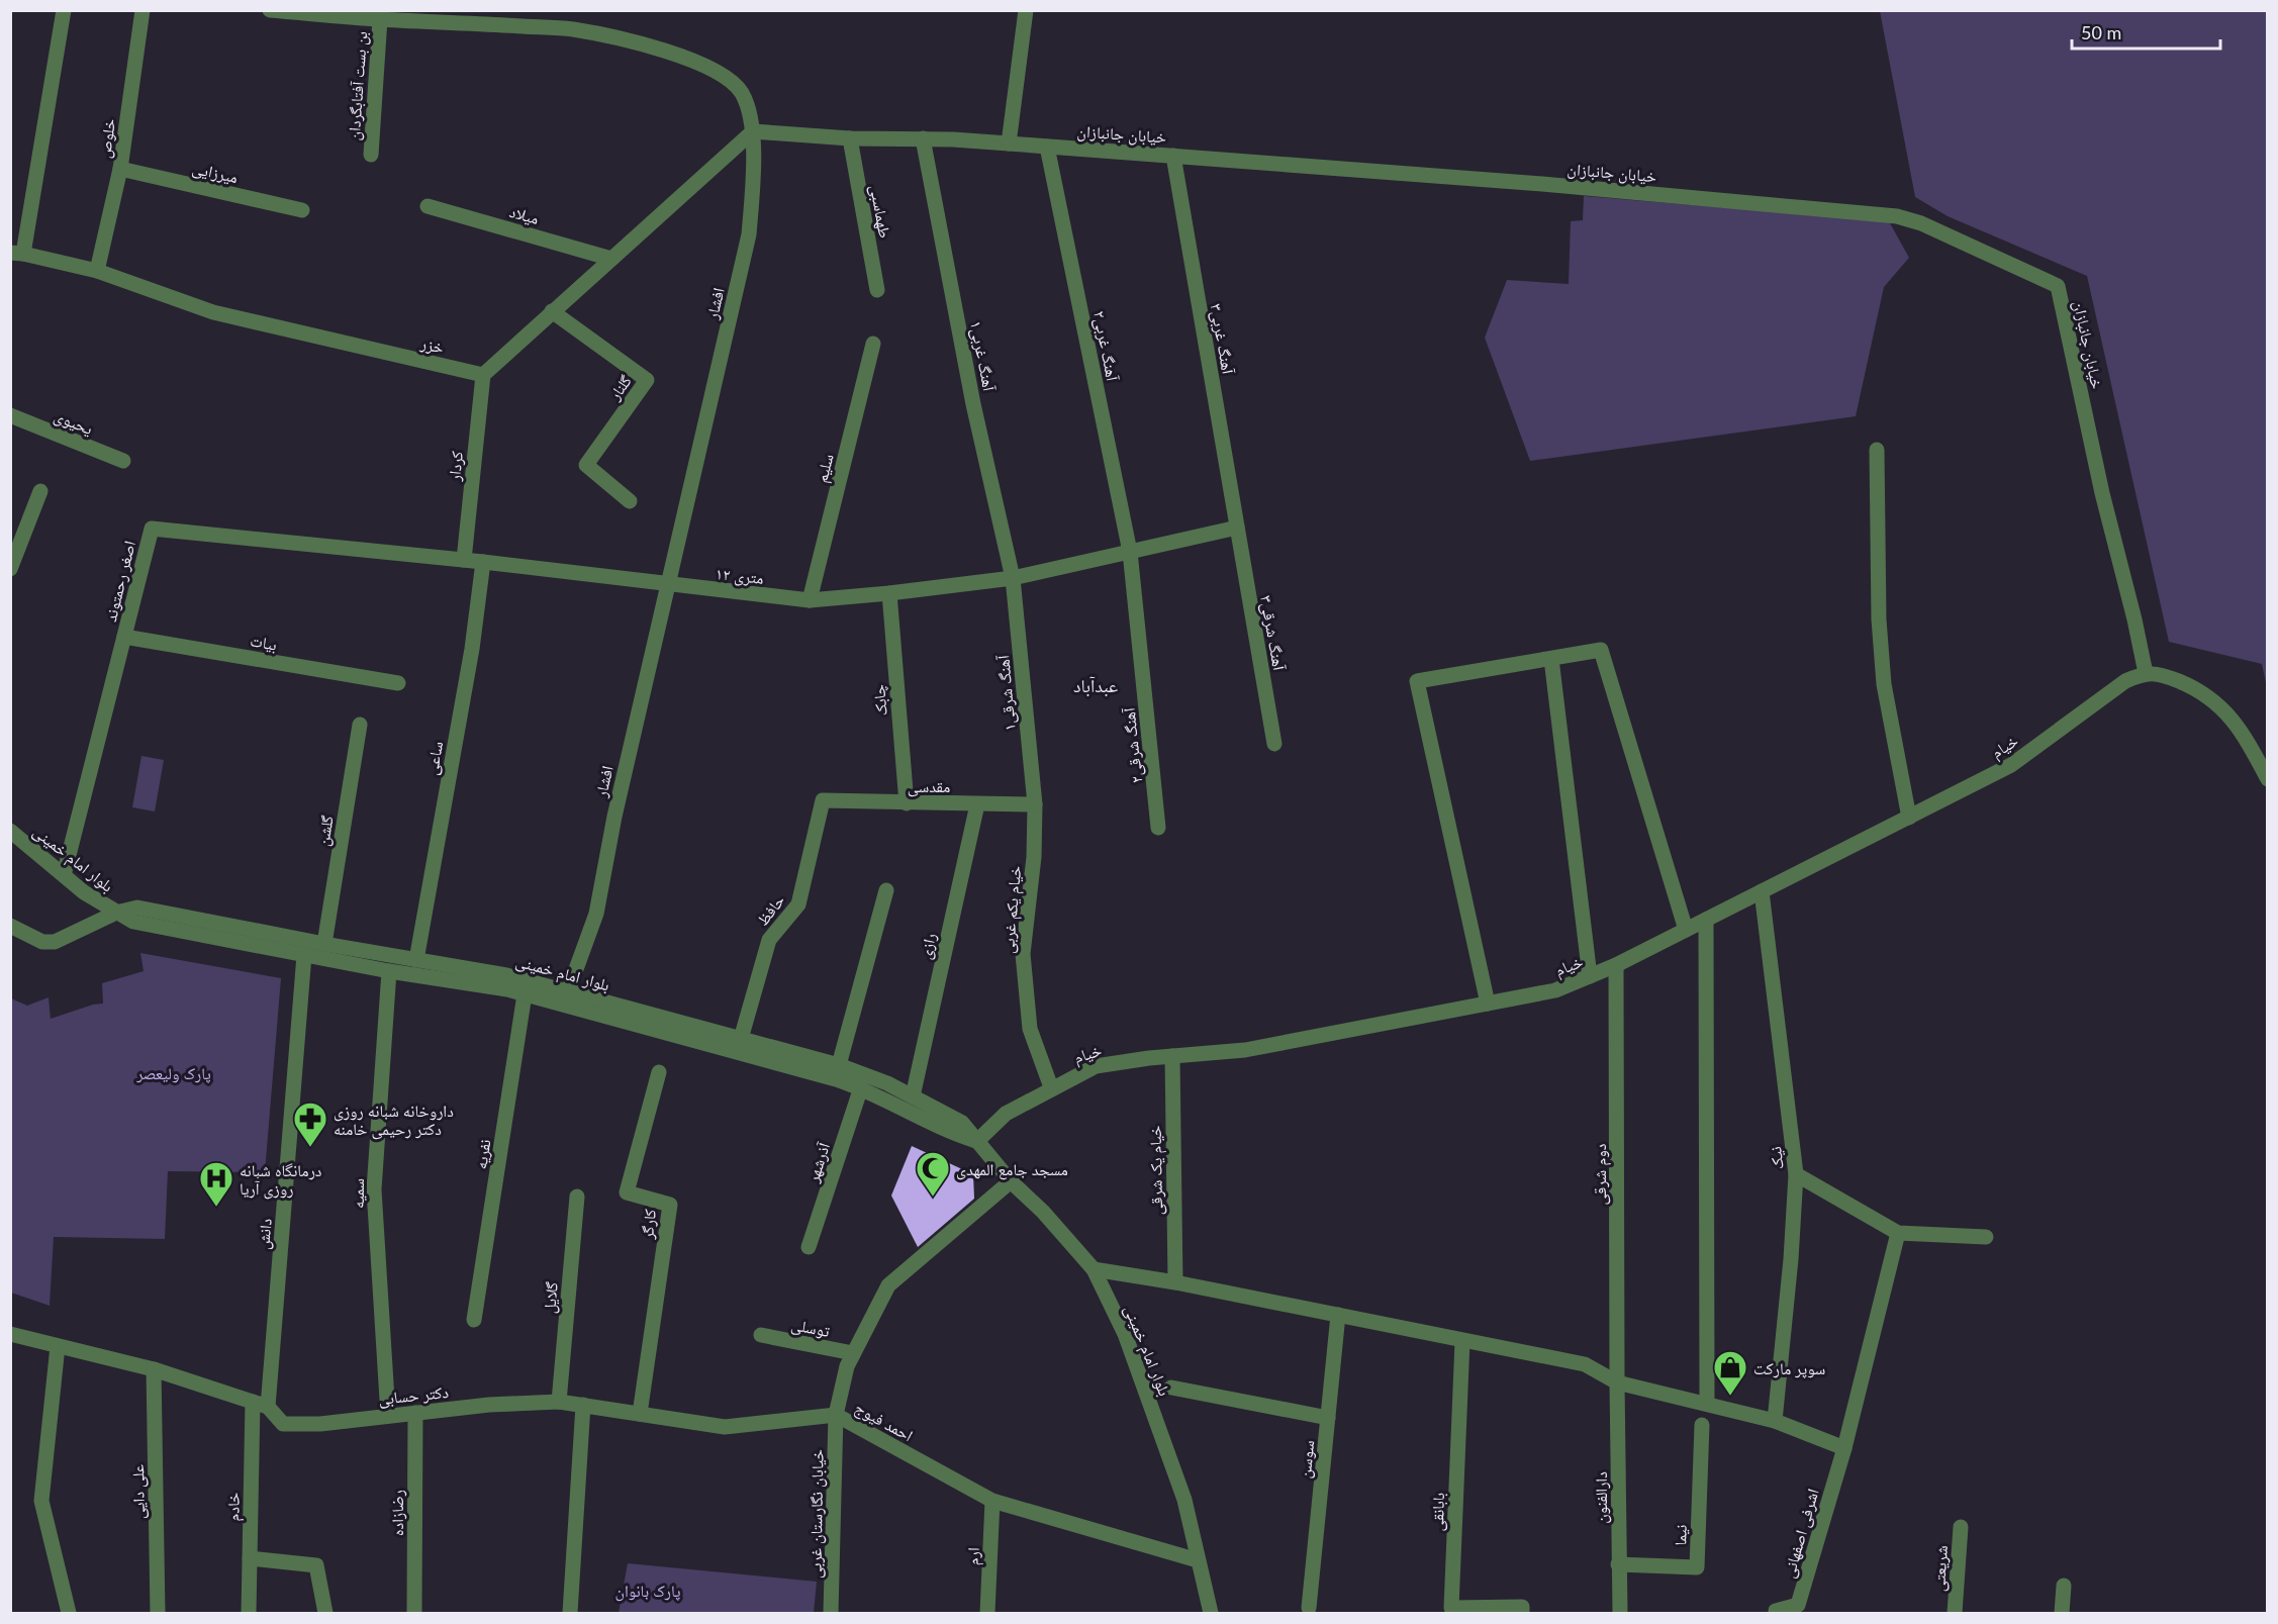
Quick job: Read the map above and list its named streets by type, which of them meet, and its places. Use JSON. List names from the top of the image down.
{
  "streets": {
    "street": [
      "بن بست آفتابگردان",
      "خیابان جانبازان",
      "خلوص",
      "میرزایی",
      "طهماسبی",
      "میلاد",
      "افشار",
      "آهنگ غربی۳",
      "خزر",
      "آهنگ غربی۲",
      "آهنگ غربی۱",
      "گلنار",
      "یحیوی",
      "کردار",
      "سلیم",
      "۱۲ متری",
      "اصغر رحمتوند",
      "آهنگ شرقی۳",
      "بیات",
      "آهنگ شرقی۱",
      "چابک",
      "آهنگ شرقی۲",
      "خیام",
      "ساعی",
      "مقدسی",
      "گلشن",
      "بلوار امام خمینی",
      "حافظ",
      "خیام یکم غربی",
      "رازی",
      "نفریه",
      "نیک",
      "آذرشهر",
      "خیام یک شرقی",
      "دوم شرقی",
      "سمیه",
      "کارگر",
      "دانش",
      "گلایل",
      "توسلی",
      "دکتر حسابی",
      "احمد فیوج",
      "سوسن",
      "علی دایی",
      "دارالفنون",
      "خادم",
      "بابانقی",
      "رضازاده",
      "خیابان نگارستان غربی",
      "اشرفی اصفهانی",
      "نیما",
      "ارم",
      "شریعتی"
    ]
  },
  "crossings": [
    ["بن بست آفتابگردان", "افشار"],
    ["خیابان جانبازان", "طهماسبی"],
    ["خیابان جانبازان", "افشار"],
    ["خیابان جانبازان", "آهنگ غربی۳"],
    ["خیابان جانبازان", "آهنگ غربی۲"],
    ["خیابان جانبازان", "آهنگ غربی۱"],
    ["خیابان جانبازان", "خیام"],
    ["خلوص", "میرزایی"],
    ["خلوص", "خزر"],
    ["افشار", "۱۲ متری"],
    ["افشار", "بلوار امام خمینی"],
    ["آهنگ غربی۳", "۱۲ متری"],
    ["آهنگ غربی۳", "آهنگ شرقی۳"],
    ["خزر", "کردار"],
    ["آهنگ غربی۲", "۱۲ متری"],
    ["آهنگ غربی۲", "آهنگ شرقی۲"],
    ["آهنگ غربی۱", "۱۲ متری"],
    ["آهنگ غربی۱", "آهنگ شرقی۱"],
    ["کردار", "۱۲ متری"],
    ["کردار", "اصغر رحمتوند"],
    ["سلیم", "۱۲ متری"],
    ["۱۲ متری", "اصغر رحمتوند"],
    ["۱۲ متری", "آهنگ شرقی۳"],
    ["۱۲ متری", "آهنگ شرقی۱"],
    ["۱۲ متری", "چابک"],
    ["۱۲ متری", "آهنگ شرقی۲"],
    ["۱۲ متری", "ساعی"],
    ["اصغر رحمتوند", "بیات"],
    ["اصغر رحمتوند", "بلوار امام خمینی"],
    ["آهنگ شرقی۱", "مقدسی"],
    ["آهنگ شرقی۱", "خیام یکم غربی"],
    ["چابک", "مقدسی"],
    ["خیام", "بلوار امام خمینی"],
    ["خیام", "خیام یکم غربی"],
    ["خیام", "نیک"],
    ["خیام", "خیام یک شرقی"],
    ["خیام", "دوم شرقی"],
    ["ساعی", "بلوار امام خمینی"],
    ["مقدسی", "حافظ"],
    ["مقدسی", "خیام یکم غربی"],
    ["مقدسی", "رازی"],
    ["گلشن", "بلوار امام خمینی"],
    ["بلوار امام خمینی", "حافظ"],
    ["بلوار امام خمینی", "رازی"],
    ["بلوار امام خمینی", "نفریه"],
    ["بلوار امام خمینی", "آذرشهر"],
    ["بلوار امام خمینی", "سمیه"],
    ["بلوار امام خمینی", "دانش"],
    ["بلوار امام خمینی", "احمد فیوج"],
    ["دوم شرقی", "دارالفنون"],
    ["سمیه", "دکتر حسابی"],
    ["کارگر", "دکتر حسابی"],
    ["دانش", "دکتر حسابی"],
    ["گلایل", "دکتر حسابی"],
    ["توسلی", "احمد فیوج"],
    ["دکتر حسابی", "احمد فیوج"],
    ["دکتر حسابی", "علی دایی"],
    ["دکتر حسابی", "خادم"],
    ["دکتر حسابی", "رضازاده"],
    ["دکتر حسابی", "خیابان نگارستان غربی"],
    ["احمد فیوج", "خیابان نگارستان غربی"],
    ["احمد فیوج", "ارم"],
    ["دارالفنون", "نیما"]
  ],
  "districts": ["عبدآباد"],
  "parks": ["پارک ولیعصر", "پارک بانوان"],
  "places": {
    "pharmacy": ["داروخانه شبانه روزی دکتر رحیمی خامنه"],
    "mosque": ["مسجد جامع المهدی"],
    "hospital": ["درمانگاه شبانه روزی آریا"],
    "shop": ["سوپر مارکت"]
  },
  "scale_bar": "50 m"
}
